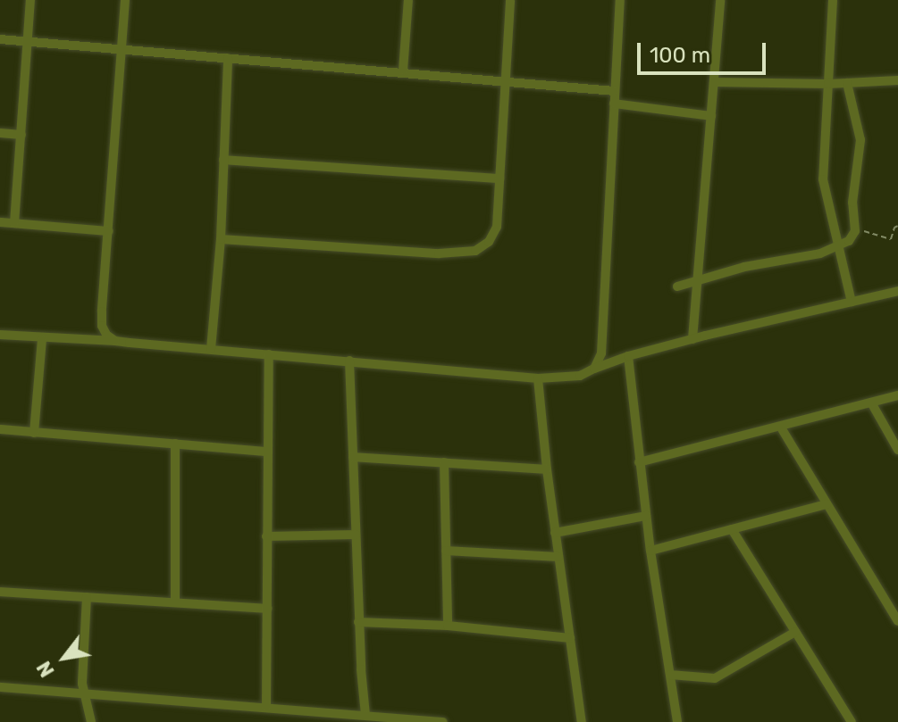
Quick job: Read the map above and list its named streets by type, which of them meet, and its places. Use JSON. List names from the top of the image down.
{
  "scale_bar": "100 m",
  "north": "bottom left"
}
